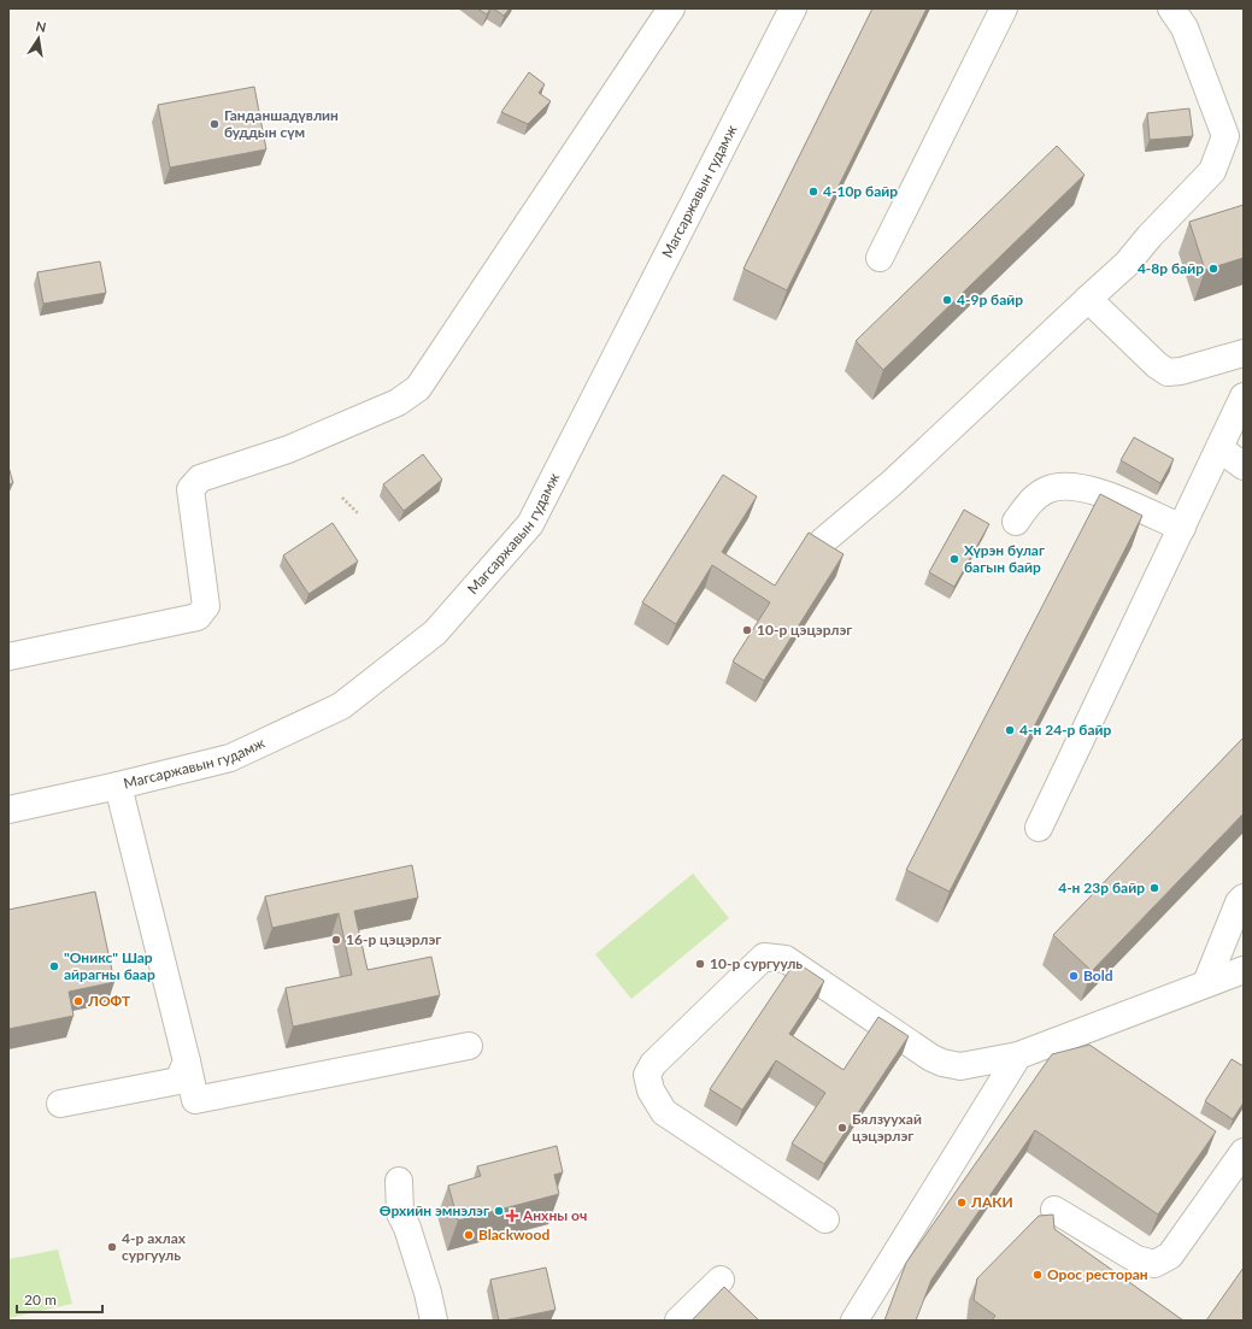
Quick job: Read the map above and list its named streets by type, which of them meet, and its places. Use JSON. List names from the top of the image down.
{
  "streets": {
    "street": ["Магсаржавын гудамж"]
  },
  "places": {
    "other": [
      "Ганданшадүвлин буддын сүм",
      "4-10р байр",
      "4-8р байр",
      "4-9р байр",
      "Хүрэн булаг багын байр",
      "10-р цэцэрлэг",
      "4-н 24-р байр",
      "4-н 23р байр",
      "16-р цэцэрлэг",
      "10-р сургууль",
      "\"Оникс\" Шар айрагны баар",
      "Bold",
      "ЛОФТ",
      "Бялзуухай цэцэрлэг",
      "ЛАКИ",
      "Өрхийн эмнэлэг",
      "Blackwood",
      "4-р ахлах сургууль",
      "Орос ресторан"
    ],
    "health": ["Анхны оч"]
  },
  "scale_bar": "20 m",
  "north": "top"
}
